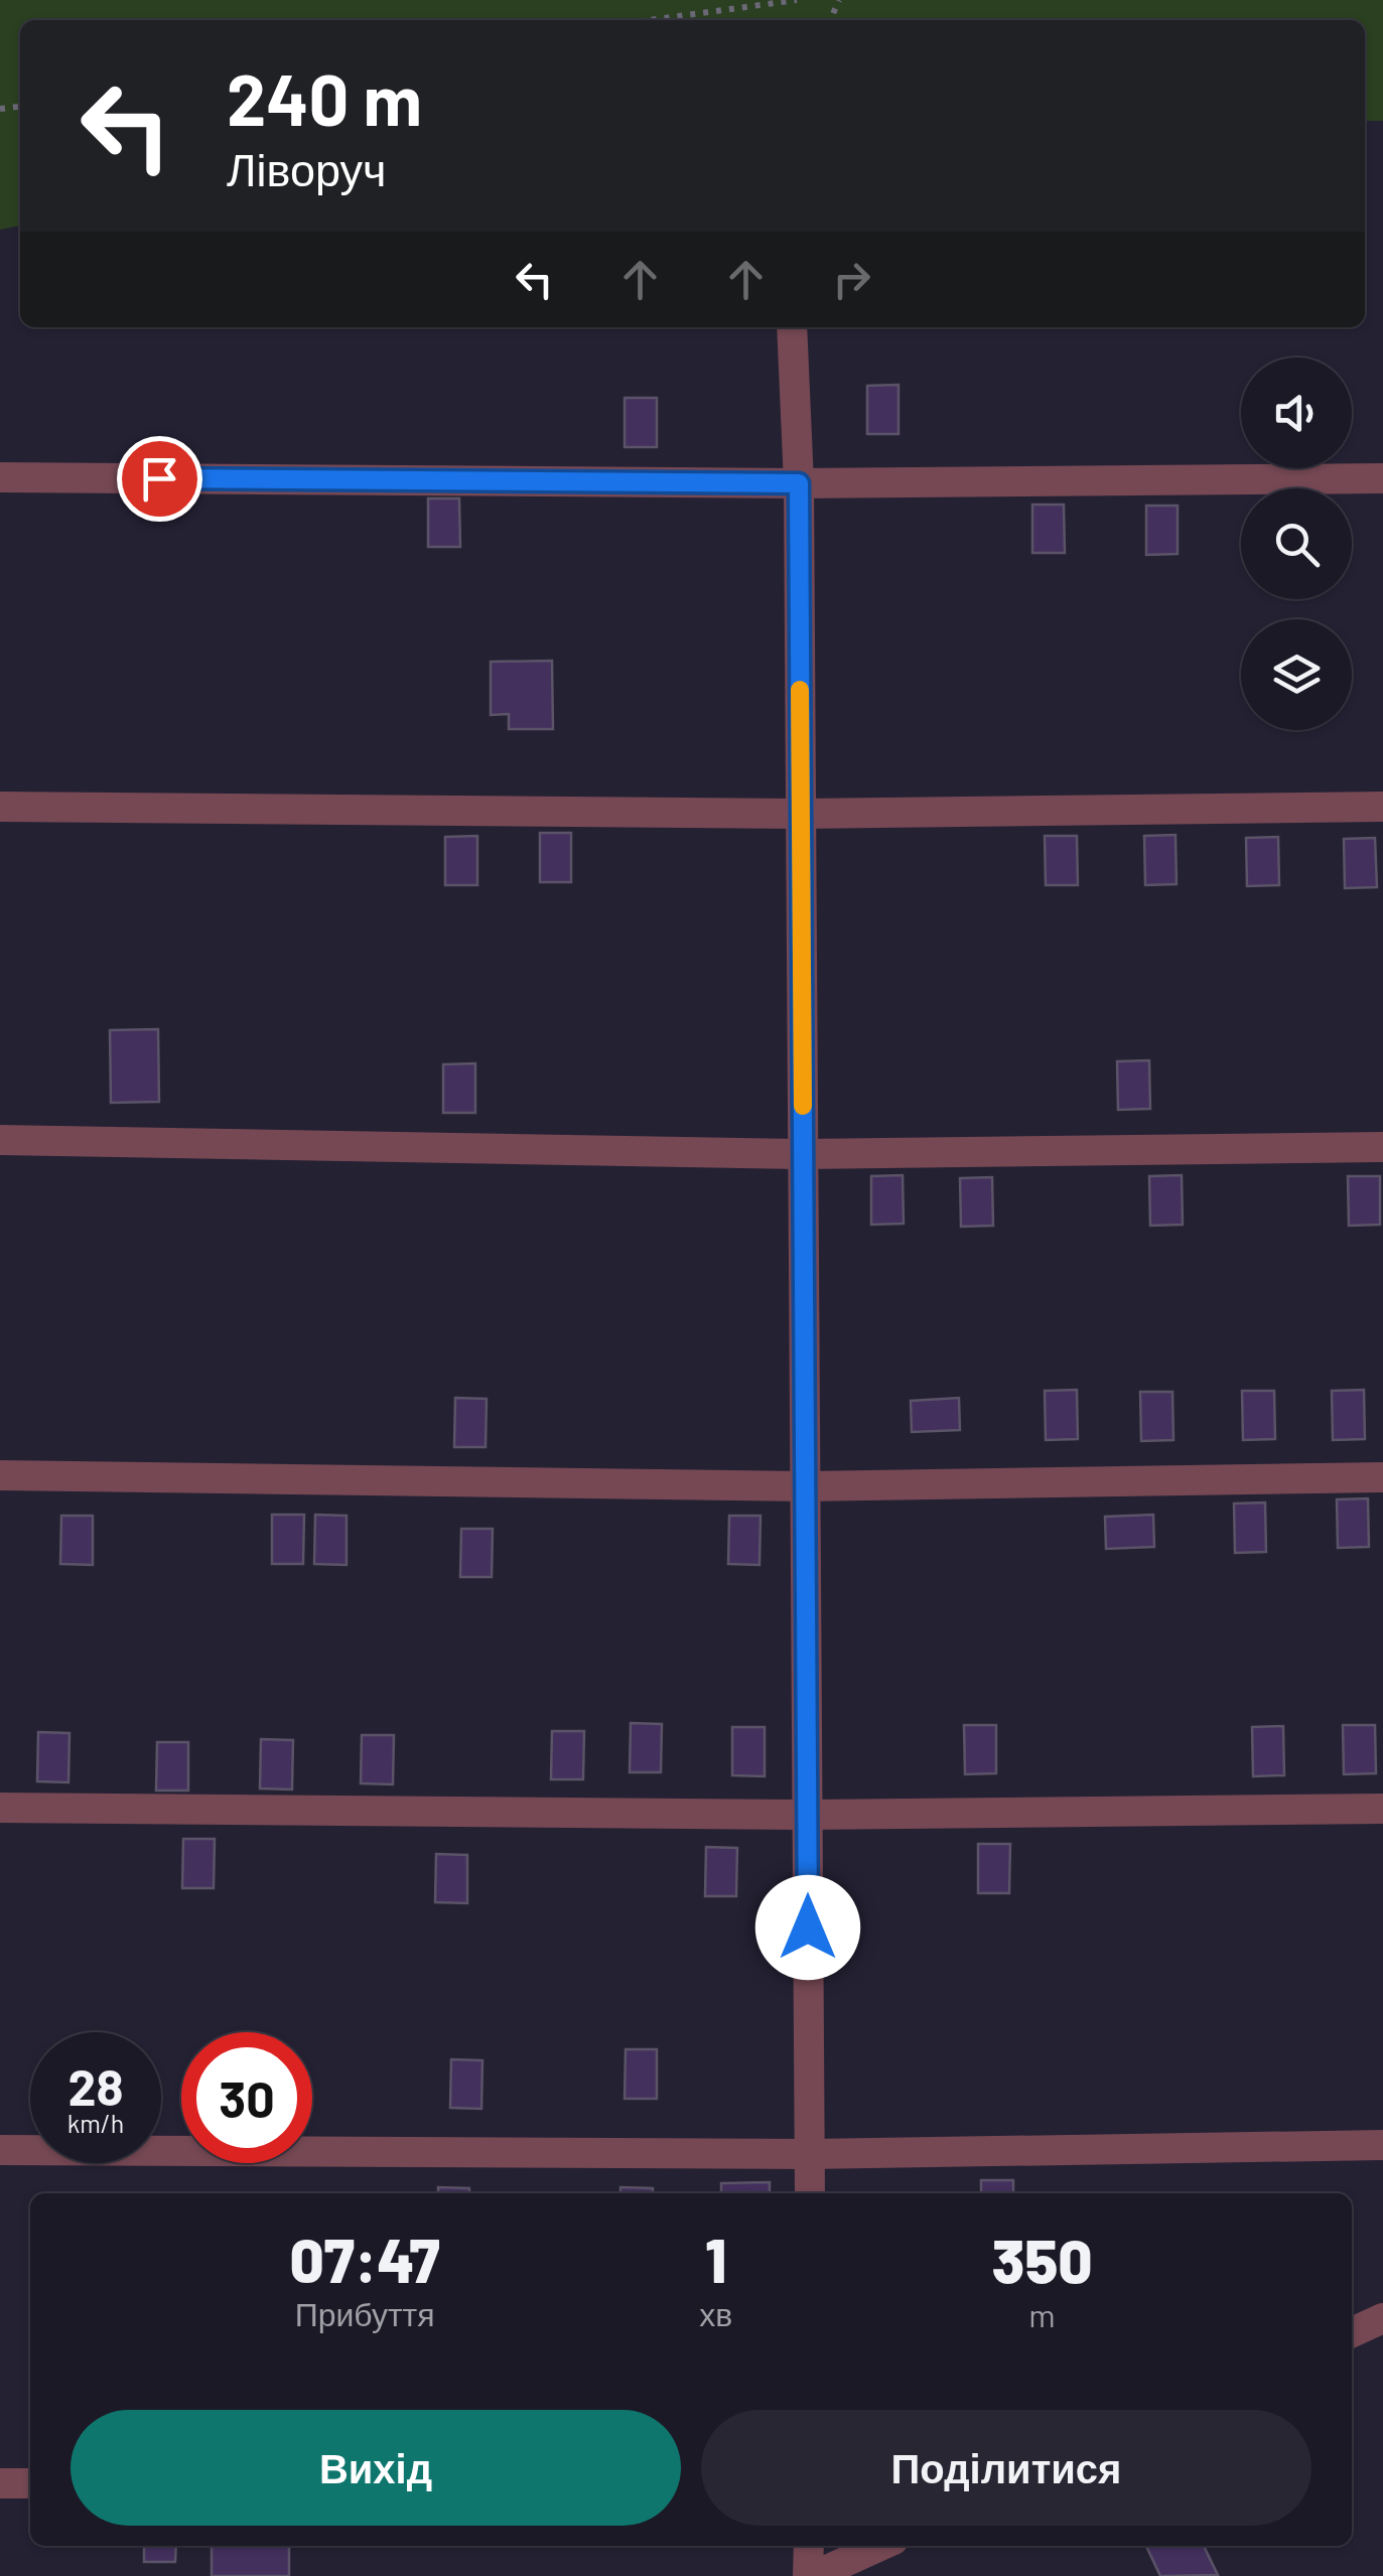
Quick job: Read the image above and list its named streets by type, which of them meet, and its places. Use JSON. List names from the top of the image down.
{
  "page": {
    "turn": ["240 m", "Ліворуч"],
    "speed": "28 km/h",
    "limit": "30",
    "eta": [
      "07:47",
      "Прибуття",
      "1",
      "хв",
      "350",
      "m"
    ],
    "buttons": ["Вихід", "Поділитися"]
  }
}
